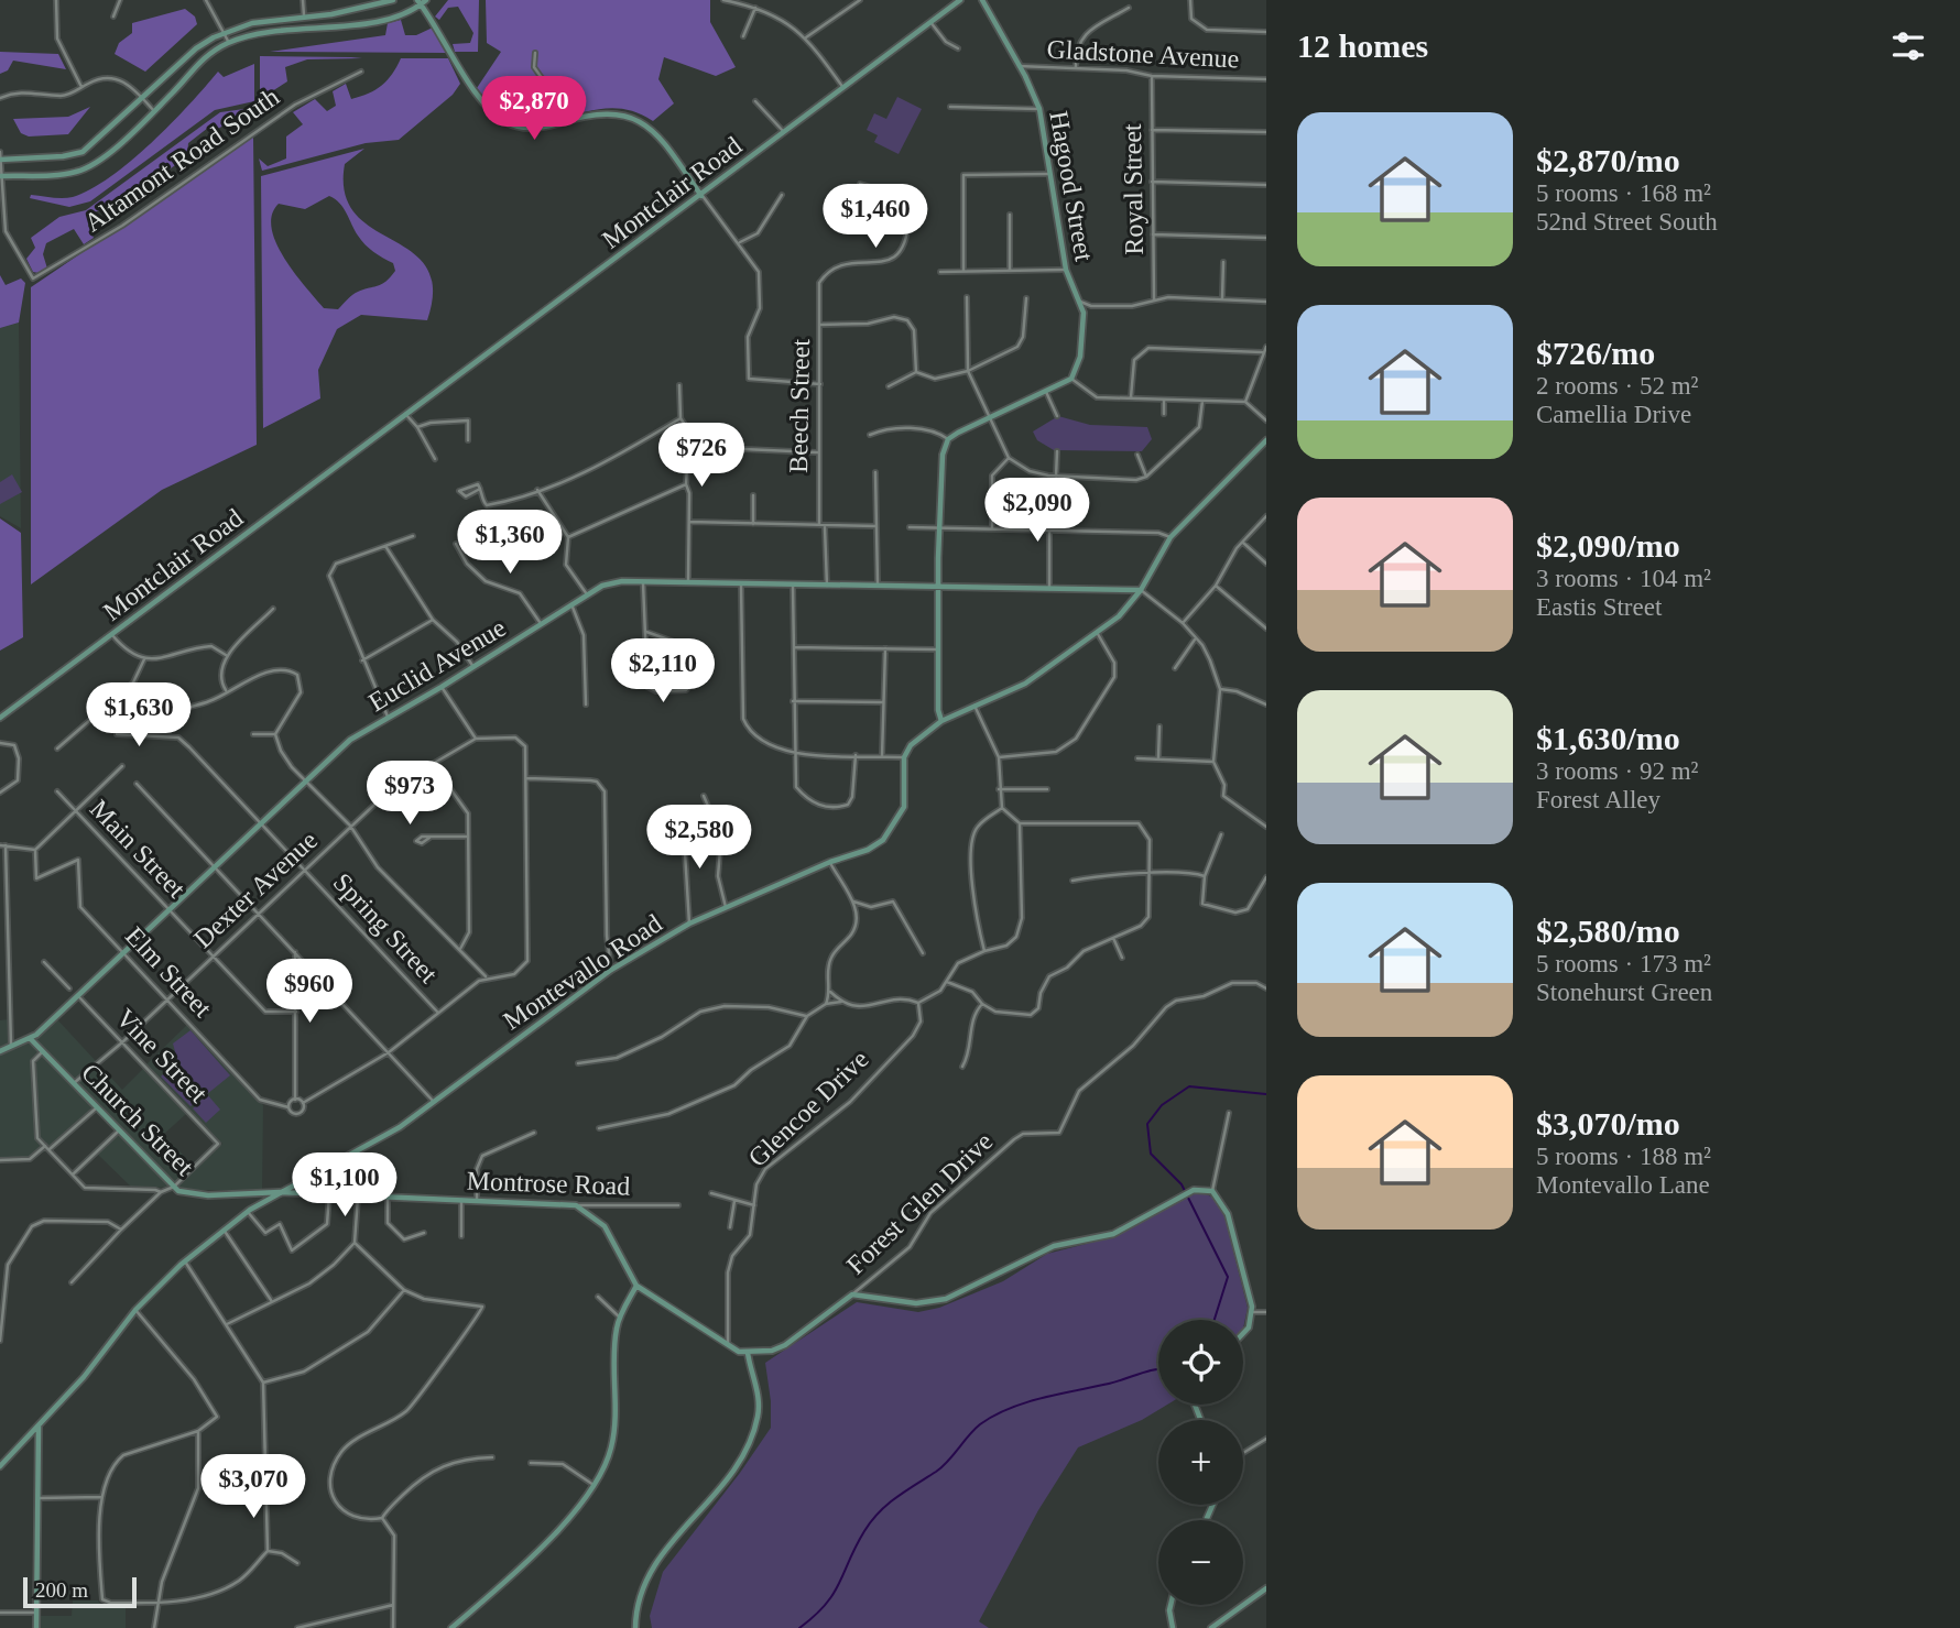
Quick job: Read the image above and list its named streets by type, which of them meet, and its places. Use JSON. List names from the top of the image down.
{
  "streets": {
    "main road": [
      "Hagood Street",
      "Montclair Road",
      "Euclid Avenue",
      "Montevallo Road",
      "Church Street",
      "Montrose Road"
    ],
    "street": [
      "Gladstone Avenue",
      "Altamont Road South",
      "Royal Street",
      "Beech Street",
      "Main Street",
      "Dexter Avenue",
      "Spring Street",
      "Elm Street",
      "Vine Street",
      "Glencoe Drive",
      "Forest Glen Drive"
    ]
  },
  "crossings": [
    ["Gladstone Avenue", "Hagood Street"],
    ["Gladstone Avenue", "Royal Street"],
    ["Euclid Avenue", "Main Street"],
    ["Euclid Avenue", "Spring Street"],
    ["Euclid Avenue", "Elm Street"],
    ["Euclid Avenue", "Vine Street"],
    ["Euclid Avenue", "Church Street"],
    ["Main Street", "Dexter Avenue"],
    ["Dexter Avenue", "Spring Street"],
    ["Dexter Avenue", "Elm Street"],
    ["Dexter Avenue", "Vine Street"],
    ["Dexter Avenue", "Church Street"],
    ["Montevallo Road", "Church Street"],
    ["Montevallo Road", "Montrose Road"],
    ["Vine Street", "Church Street"],
    ["Church Street", "Montrose Road"]
  ],
  "scale_bar": "200 m",
  "page": {
    "heading": "12 homes",
    "price": [
      "$2,870",
      "$1,460",
      "$726",
      "$2,090",
      "$1,360",
      "$2,110",
      "$1,630",
      "$973",
      "$2,580",
      "$960",
      "$1,100",
      "$3,070"
    ],
    "list": [
      {
        "name": "$2,870/mo",
        "note": "5 rooms · 168 m² · 52nd Street South"
      },
      {
        "name": "$726/mo",
        "note": "2 rooms · 52 m² · Camellia Drive"
      },
      {
        "name": "$2,090/mo",
        "note": "3 rooms · 104 m² · Eastis Street"
      },
      {
        "name": "$1,630/mo",
        "note": "3 rooms · 92 m² · Forest Alley"
      },
      {
        "name": "$2,580/mo",
        "note": "5 rooms · 173 m² · Stonehurst Green"
      },
      {
        "name": "$3,070/mo",
        "note": "5 rooms · 188 m² · Montevallo Lane"
      }
    ],
    "map_buttons": ["+", "−"],
    "scale": "200 m"
  }
}
